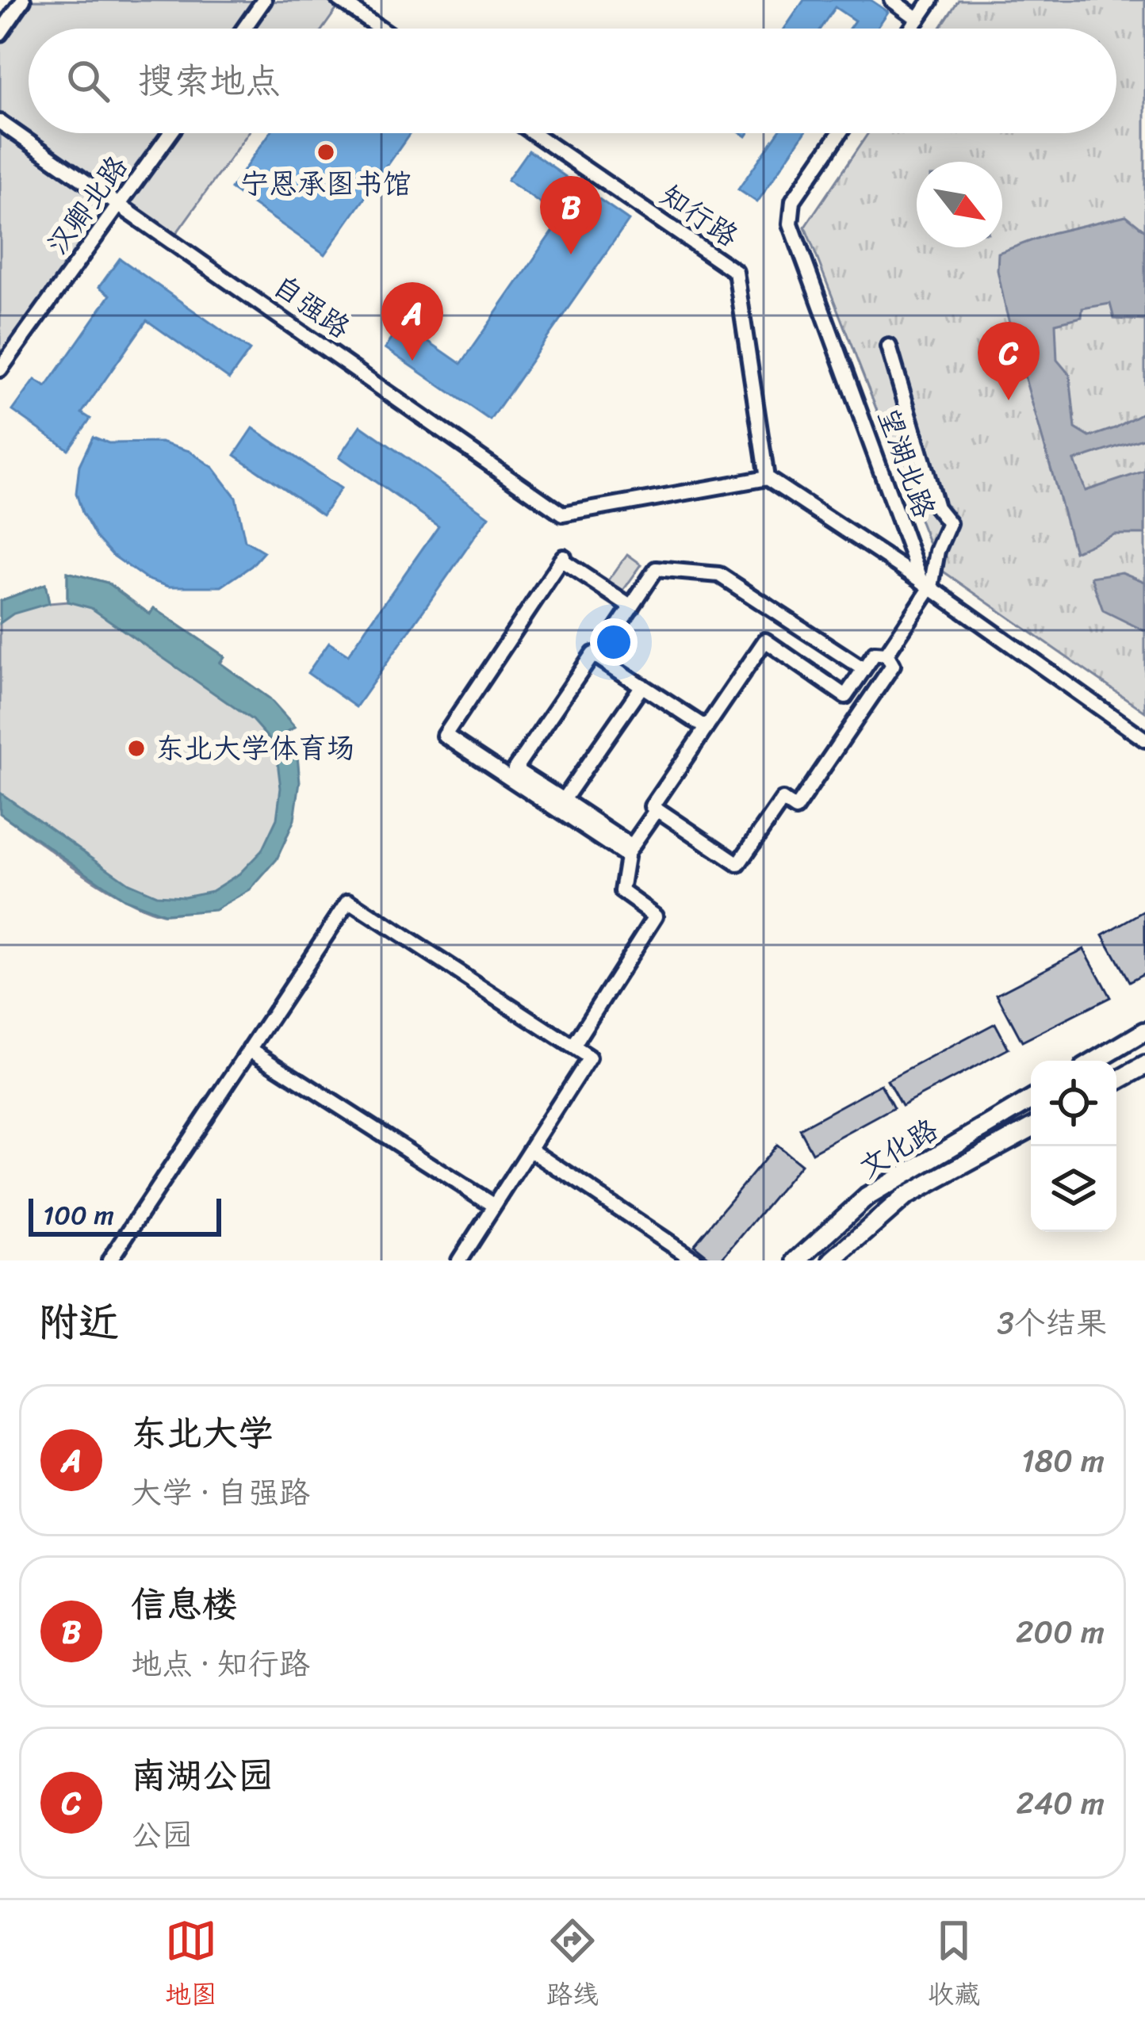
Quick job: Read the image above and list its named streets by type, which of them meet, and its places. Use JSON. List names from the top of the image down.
{
  "streets": {
    "main road": ["文化路"],
    "street": [
      "汉卿北路",
      "知行路",
      "自强路",
      "望湖北路"
    ]
  },
  "crossings": [
    ["汉卿北路", "自强路"],
    ["知行路", "自强路"]
  ],
  "places": ["宁恩承图书馆", "东北大学体育场"],
  "scale_bar": "100 m",
  "north": "bottom right",
  "page": {
    "search": "搜索地点",
    "pins": ["B", "A", "C"],
    "scale": "100 m",
    "heading": ["附近", "3个结果"],
    "list": [
      {
        "mark": "A",
        "name": "东北大学",
        "note": "大学 · 自强路",
        "value": "180 m"
      },
      {
        "mark": "B",
        "name": "信息楼",
        "note": "地点 · 知行路",
        "value": "200 m"
      },
      {
        "mark": "C",
        "name": "南湖公园",
        "note": "公园",
        "value": "240 m"
      }
    ],
    "nav": ["地图", "路线", "收藏"]
  }
}
